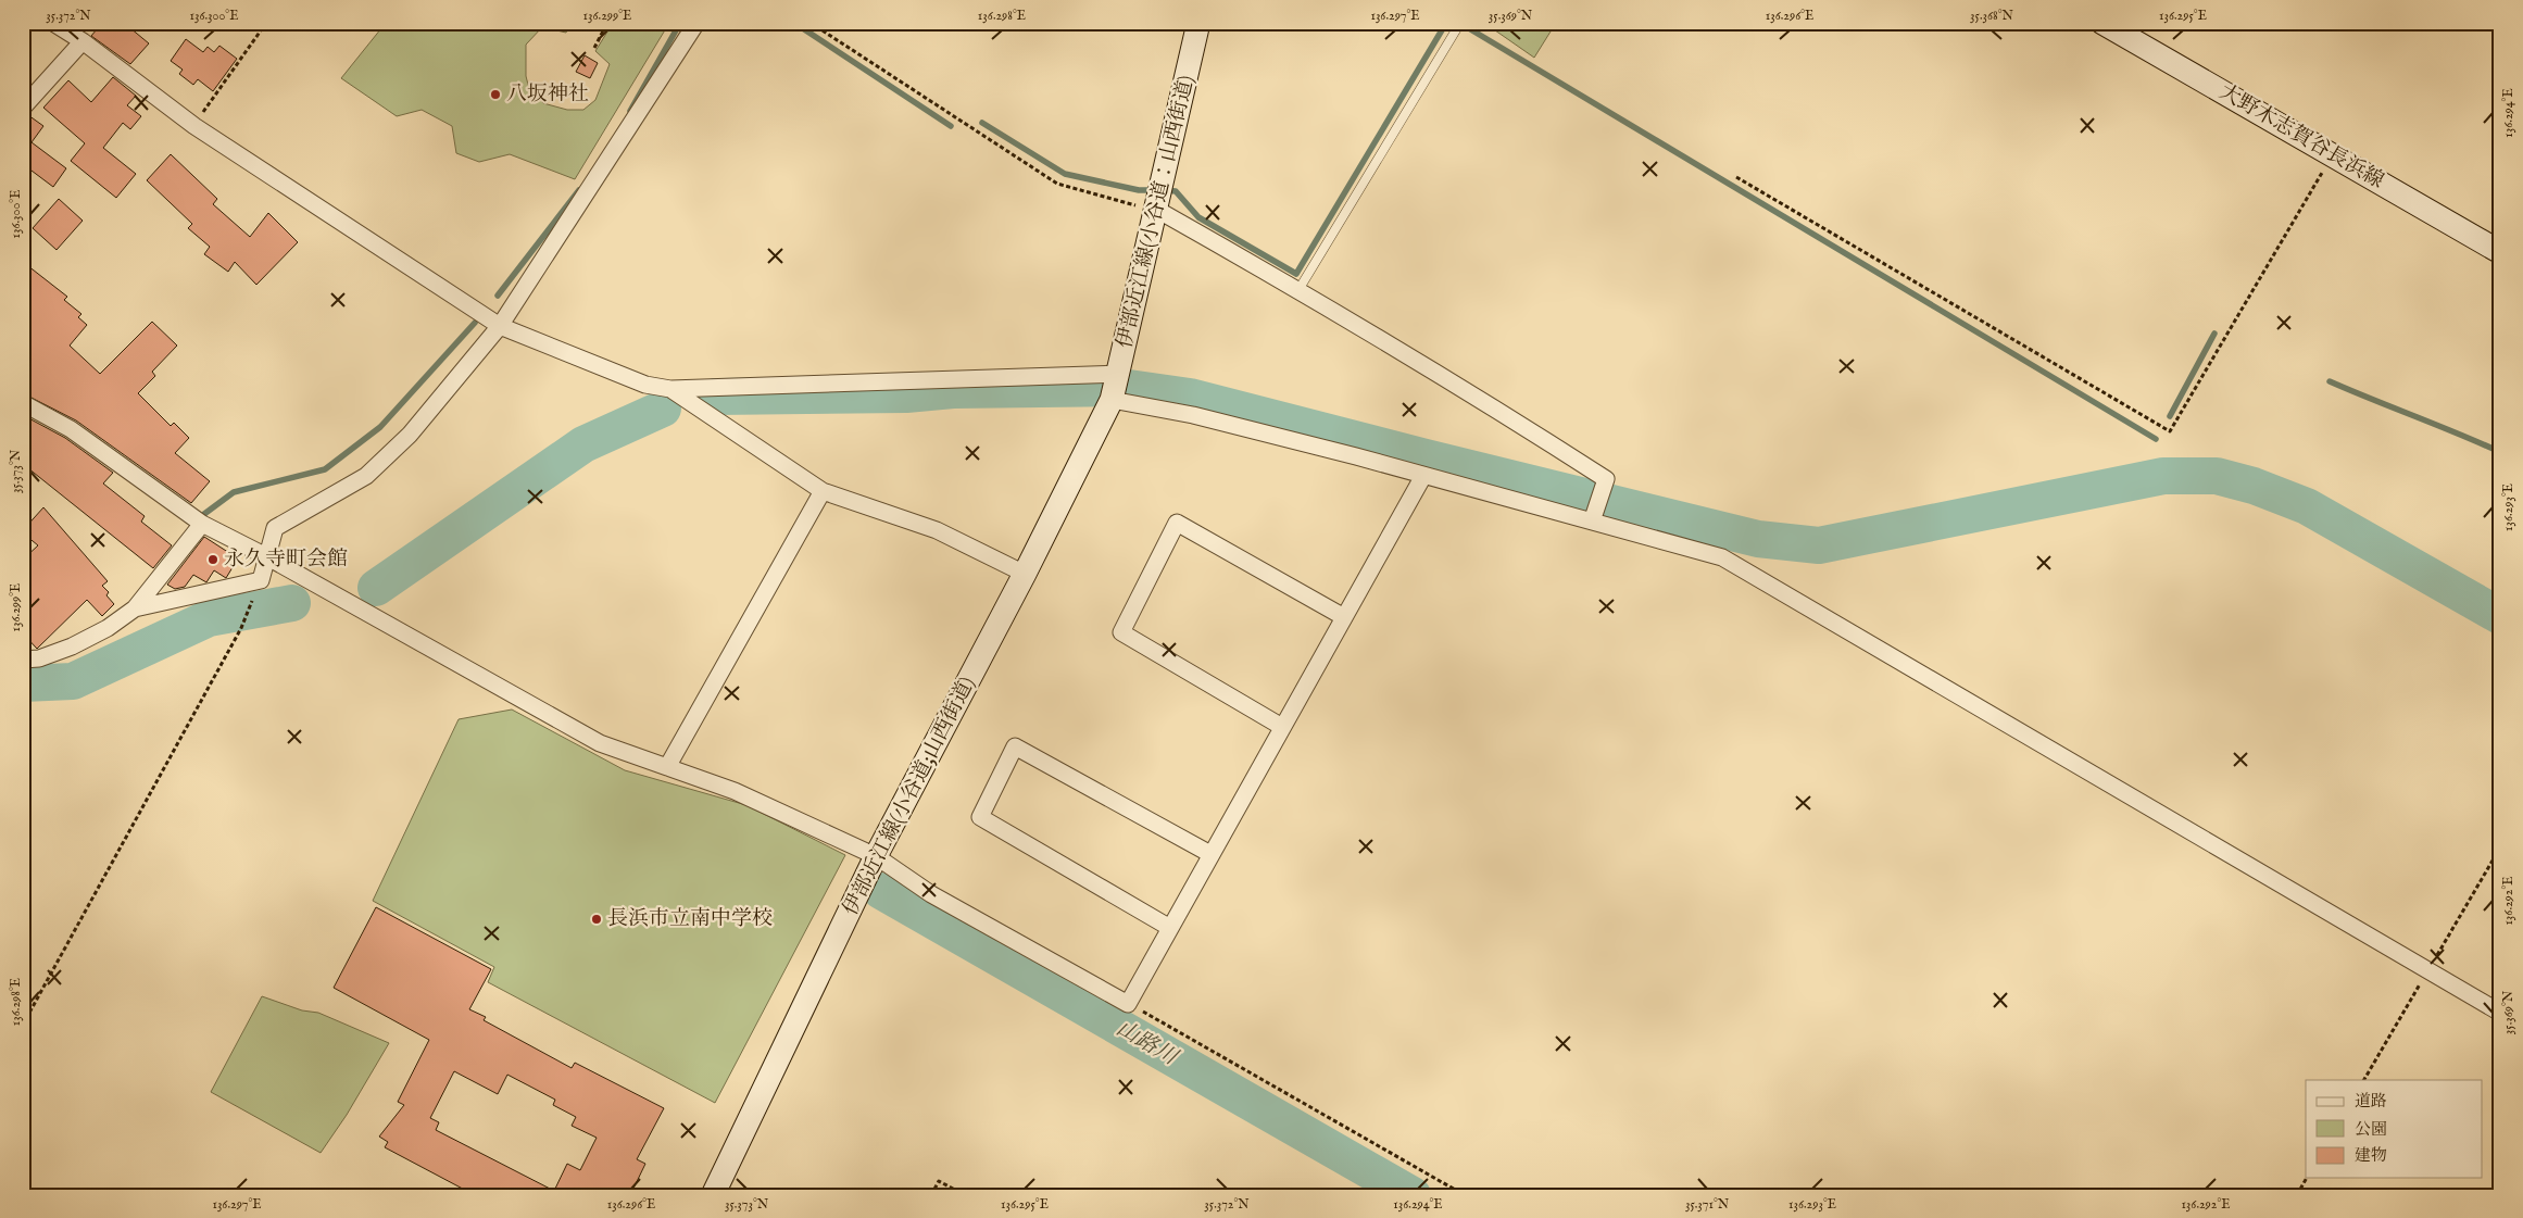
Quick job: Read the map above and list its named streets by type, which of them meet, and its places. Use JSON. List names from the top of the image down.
{
  "streets": {
    "main road": ["大野木志賀谷長浜線", "伊部近江線(小谷道：山西街道)", "伊部近江線(小谷道;山西街道)"]
  },
  "crossings": [
    ["伊部近江線(小谷道：山西街道)", "伊部近江線(小谷道;山西街道)"]
  ],
  "water": ["山路川"],
  "places": ["八坂神社", "永久寺町会館", "長浜市立南中学校"],
  "legend": ["道路", "公園", "建物"],
  "coordinates": [
    "35.372°N",
    "136.300°E",
    "136.299°E",
    "136.298°E",
    "136.297°E",
    "35.369°N",
    "136.296°E",
    "35.368°N",
    "136.295°E",
    "136.294°E",
    "35.373°N",
    "136.293°E",
    "136.292°E",
    "35.371°N"
  ]
}
